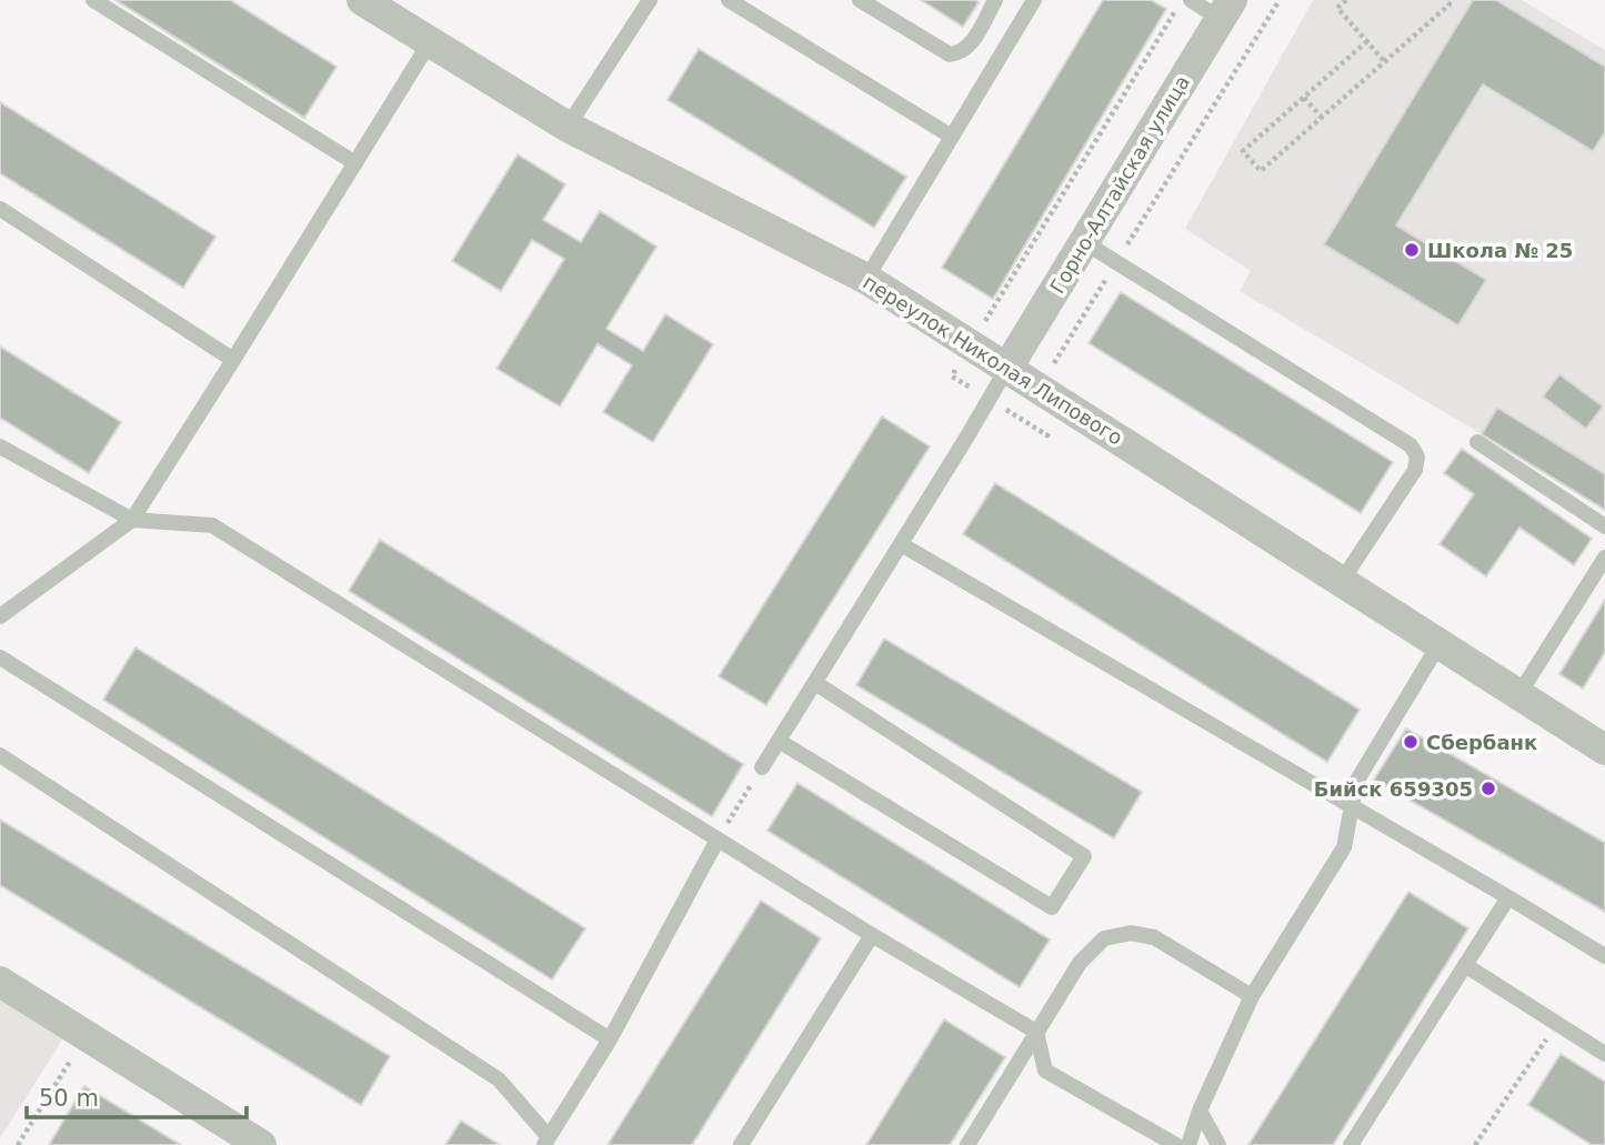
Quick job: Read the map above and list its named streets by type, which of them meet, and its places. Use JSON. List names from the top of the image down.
{
  "streets": {
    "street": ["Горно-Алтайская улица", "переулок Николая Липового"]
  },
  "crossings": [
    ["Горно-Алтайская улица", "переулок Николая Липового"]
  ],
  "places": ["Школа № 25", "Сбербанк", "Бийск 659305"],
  "scale_bar": "50 m"
}
